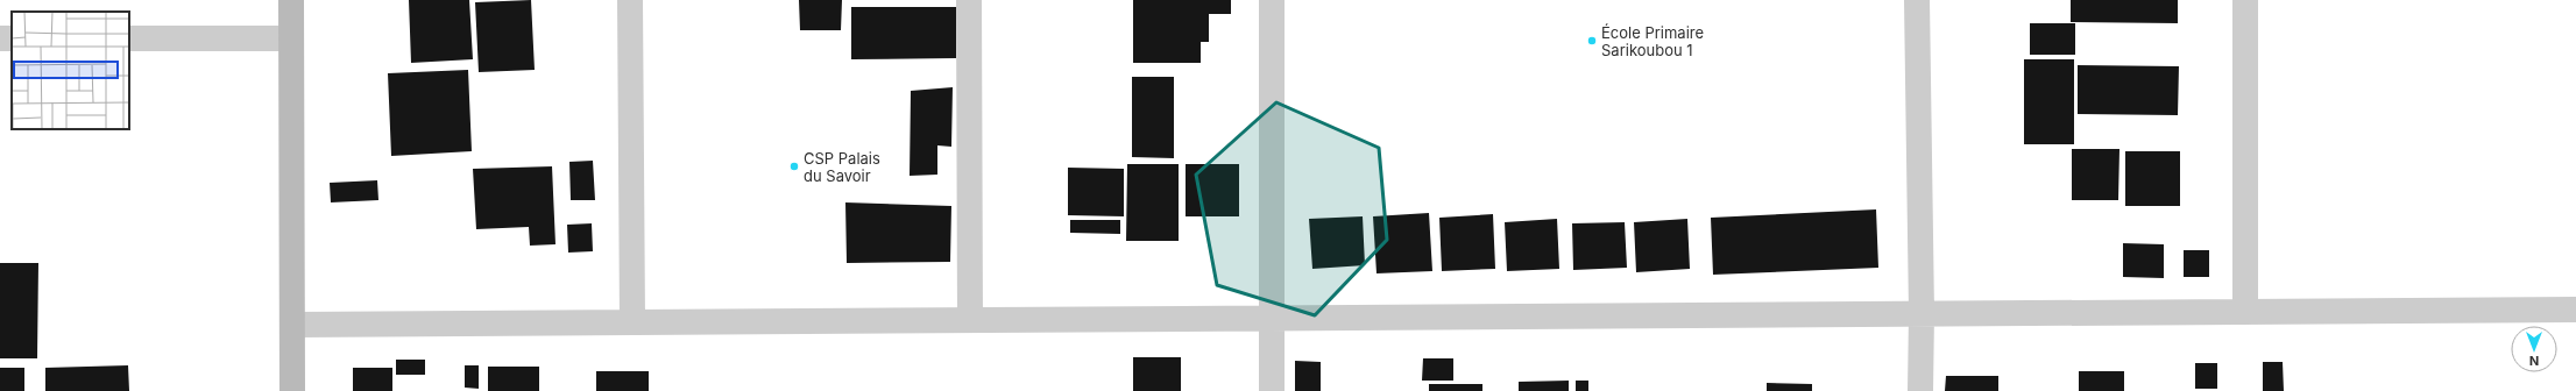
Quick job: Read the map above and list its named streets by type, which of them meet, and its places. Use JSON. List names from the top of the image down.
{
  "places": ["École Primaire Sarikoubou 1", "CSP Palais du Savoir"],
  "north": "bottom"
}
